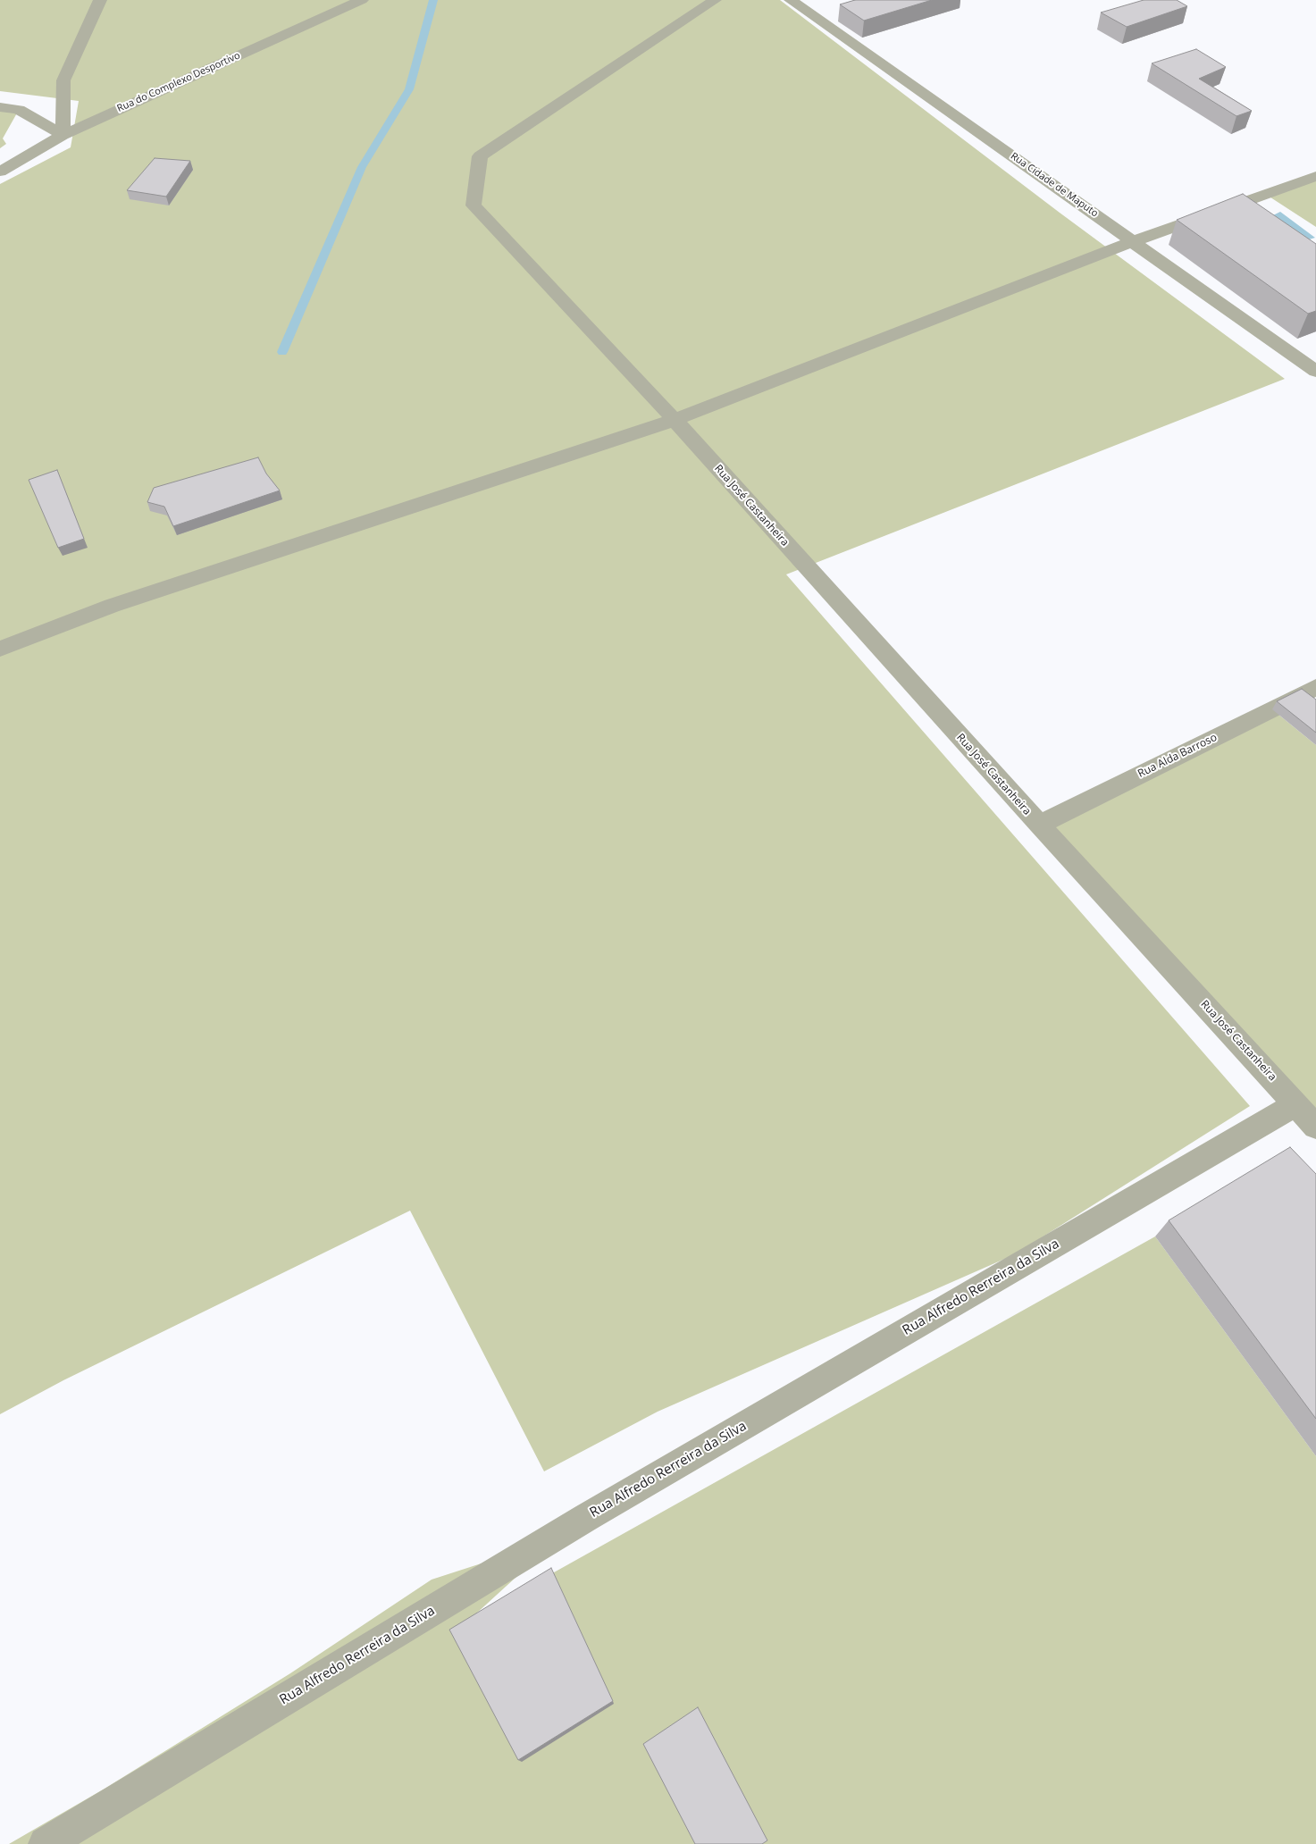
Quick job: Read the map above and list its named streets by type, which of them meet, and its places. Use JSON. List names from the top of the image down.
{
  "streets": {
    "street": [
      "Rua do Complexo Desportivo",
      "Rua Cidade de Maputo",
      "Rua José Castanheira",
      "Rua Alda Barroso",
      "Rua Alfredo Rerreira da Silva"
    ]
  },
  "crossings": [
    ["Rua José Castanheira", "Rua Alda Barroso"],
    ["Rua José Castanheira", "Rua Alfredo Rerreira da Silva"]
  ]
}
